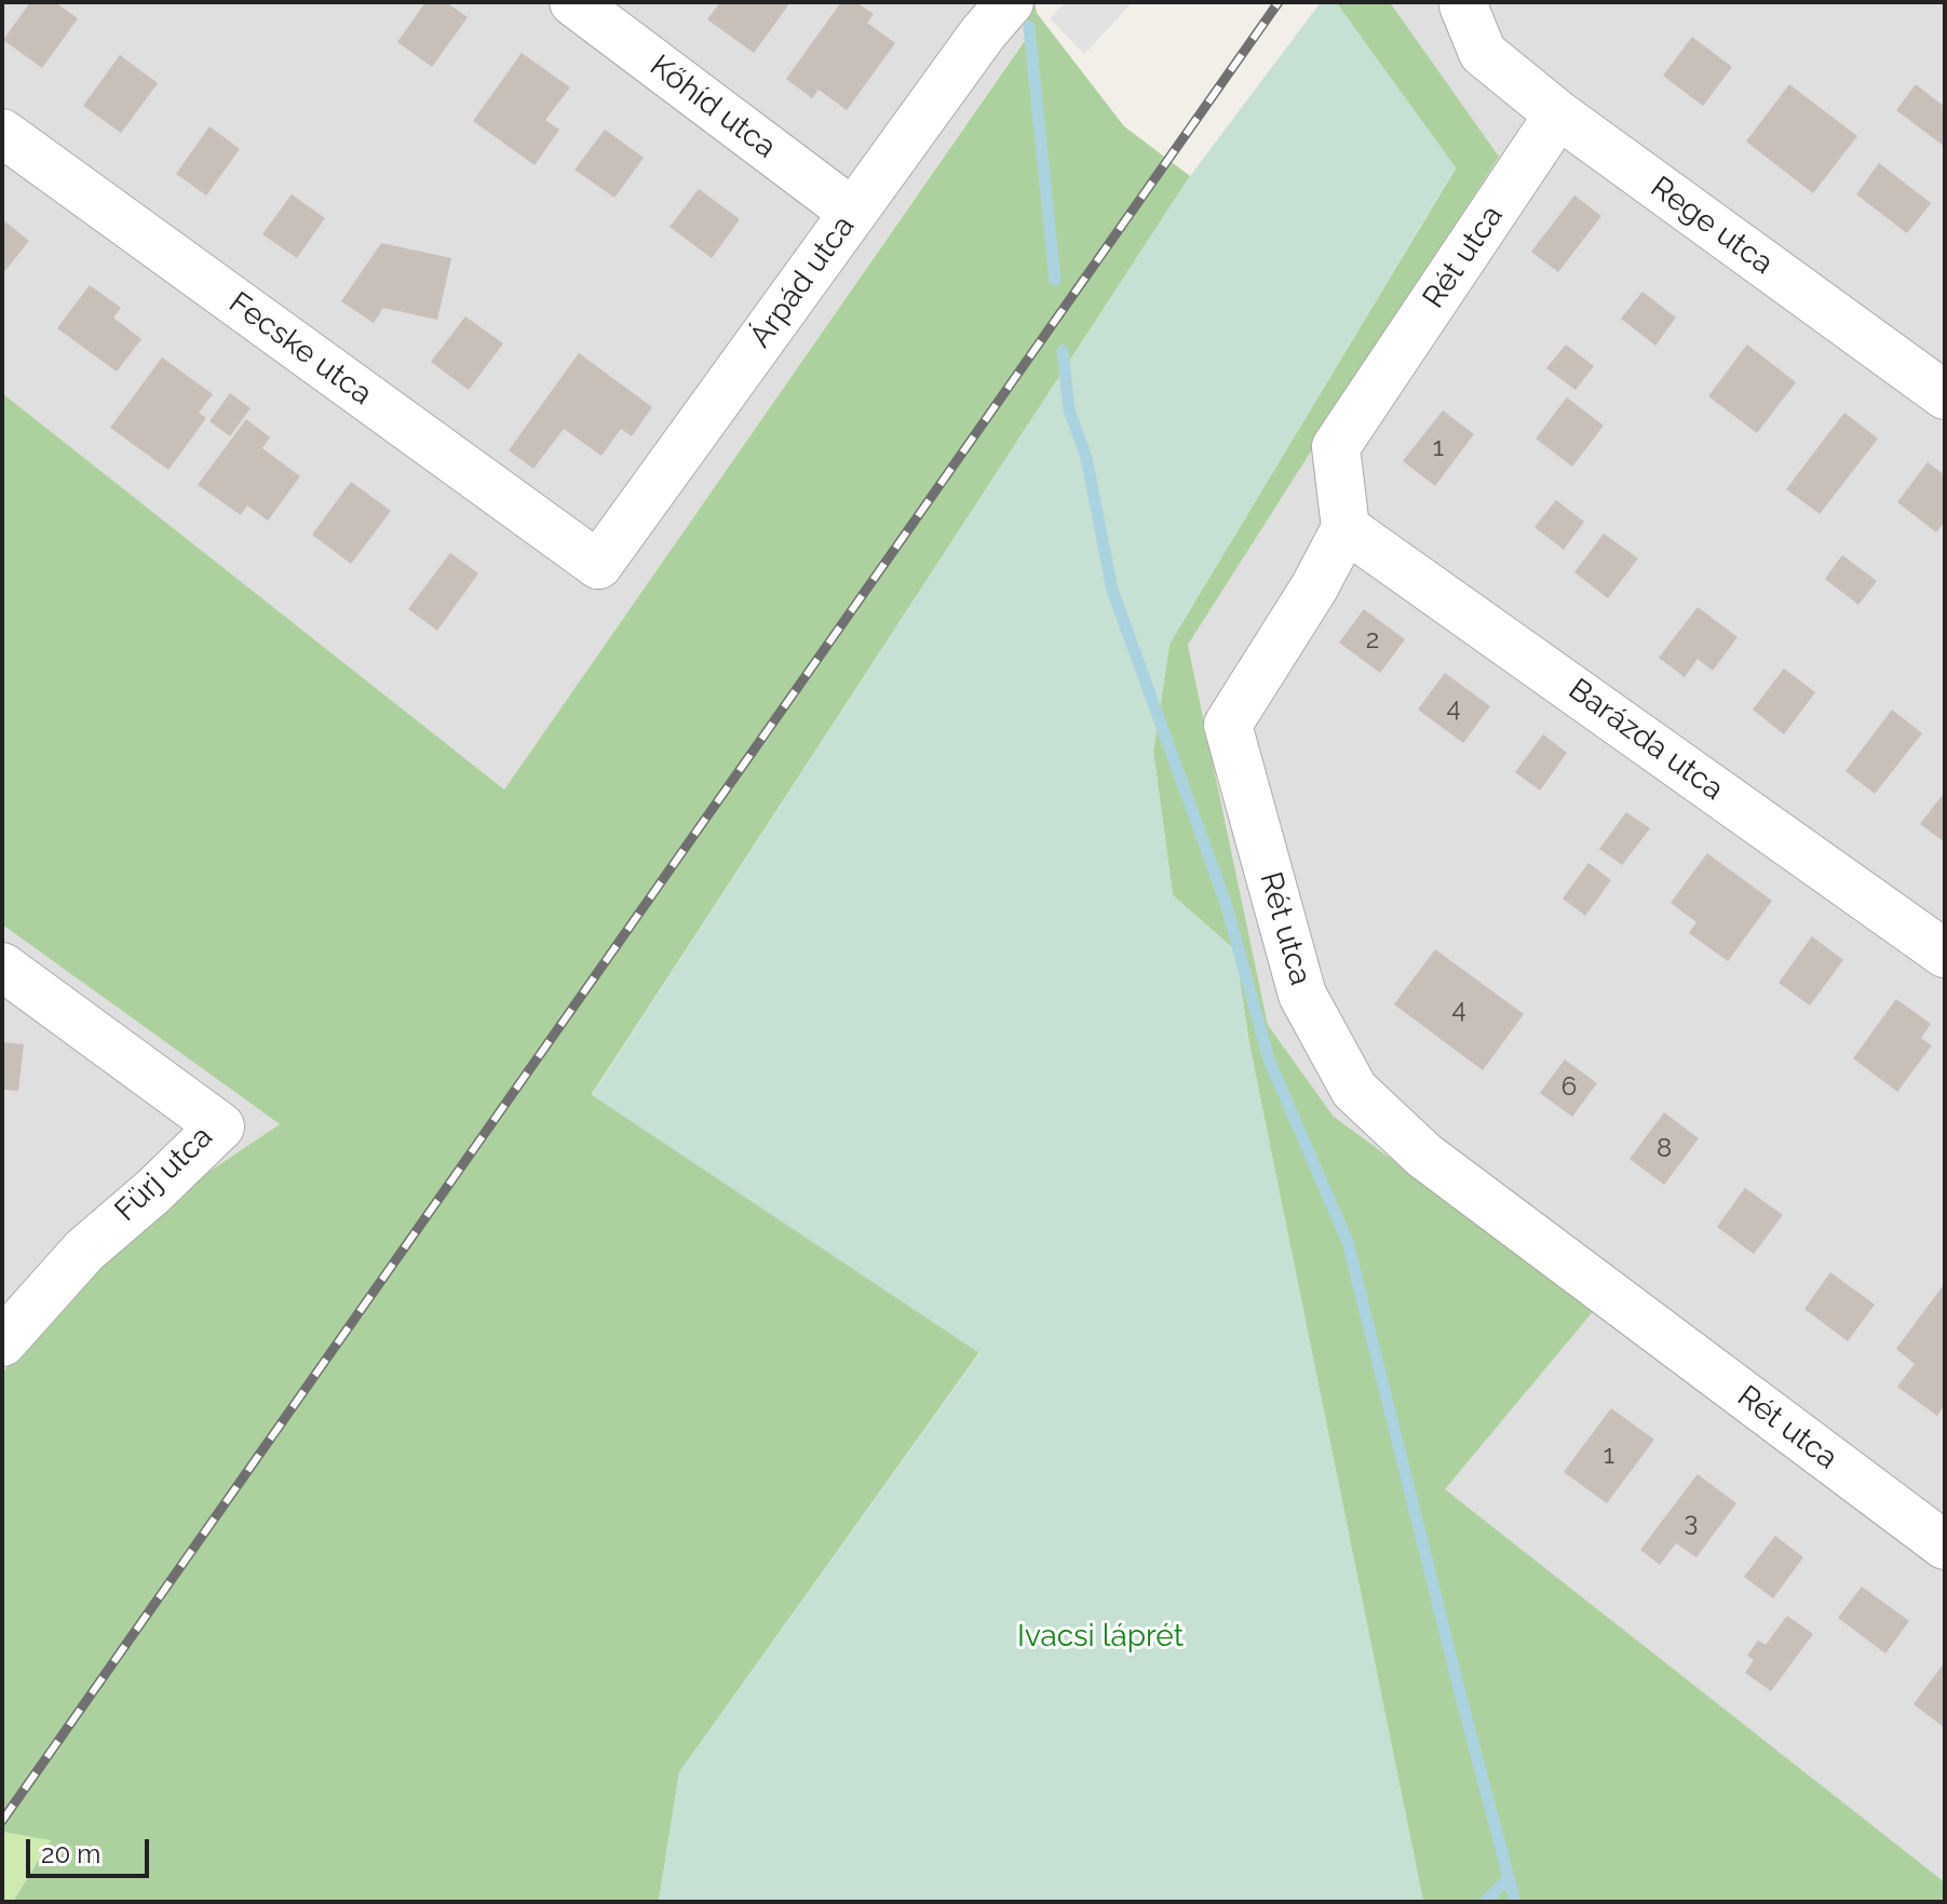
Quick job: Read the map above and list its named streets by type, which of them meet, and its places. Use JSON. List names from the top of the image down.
{
  "streets": {
    "street": [
      "Kőhíd utca",
      "Rege utca",
      "Rét utca",
      "Árpád utca",
      "Fecske utca",
      "Barázda utca",
      "Fürj utca"
    ]
  },
  "crossings": [
    ["Kőhíd utca", "Árpád utca"],
    ["Rege utca", "Rét utca"],
    ["Rét utca", "Barázda utca"],
    ["Árpád utca", "Fecske utca"]
  ],
  "parks": ["Ivacsi láprét"],
  "house_numbers": [
    "1",
    "2",
    "4",
    "4",
    "6",
    "8",
    "1",
    "3"
  ],
  "scale_bar": "20 m"
}
